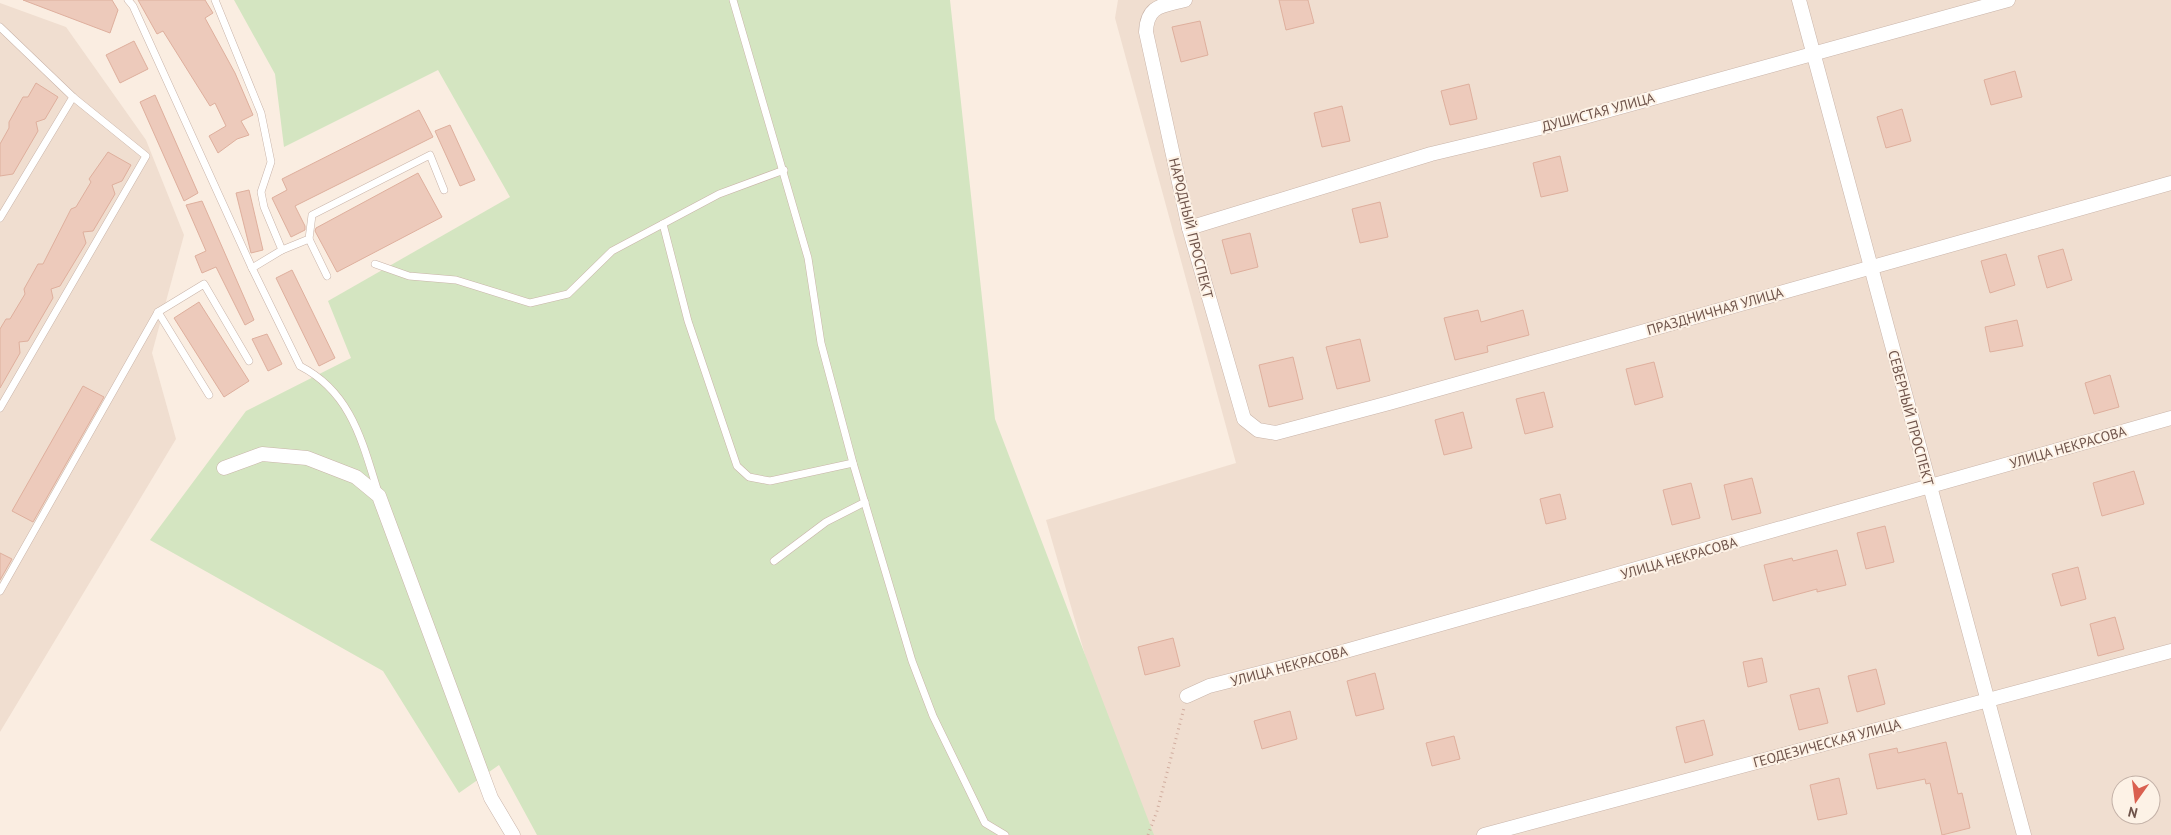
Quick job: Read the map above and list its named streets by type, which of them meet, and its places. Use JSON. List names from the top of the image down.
{
  "streets": {
    "street": [
      "ДУШИСТАЯ УЛИЦА",
      "НАРОДНЫЙ ПРОСПЕКТ",
      "ПРАЗДНИЧНАЯ УЛИЦА",
      "СЕВЕРНЫЙ ПРОСПЕКТ",
      "УЛИЦА НЕКРАСОВА",
      "ГЕОДЕЗИЧЕСКАЯ УЛИЦА"
    ]
  },
  "crossings": [
    ["ДУШИСТАЯ УЛИЦА", "НАРОДНЫЙ ПРОСПЕКТ"],
    ["ДУШИСТАЯ УЛИЦА", "СЕВЕРНЫЙ ПРОСПЕКТ"],
    ["НАРОДНЫЙ ПРОСПЕКТ", "ПРАЗДНИЧНАЯ УЛИЦА"],
    ["ПРАЗДНИЧНАЯ УЛИЦА", "СЕВЕРНЫЙ ПРОСПЕКТ"],
    ["СЕВЕРНЫЙ ПРОСПЕКТ", "УЛИЦА НЕКРАСОВА"],
    ["СЕВЕРНЫЙ ПРОСПЕКТ", "ГЕОДЕЗИЧЕСКАЯ УЛИЦА"]
  ],
  "north": "bottom"
}
